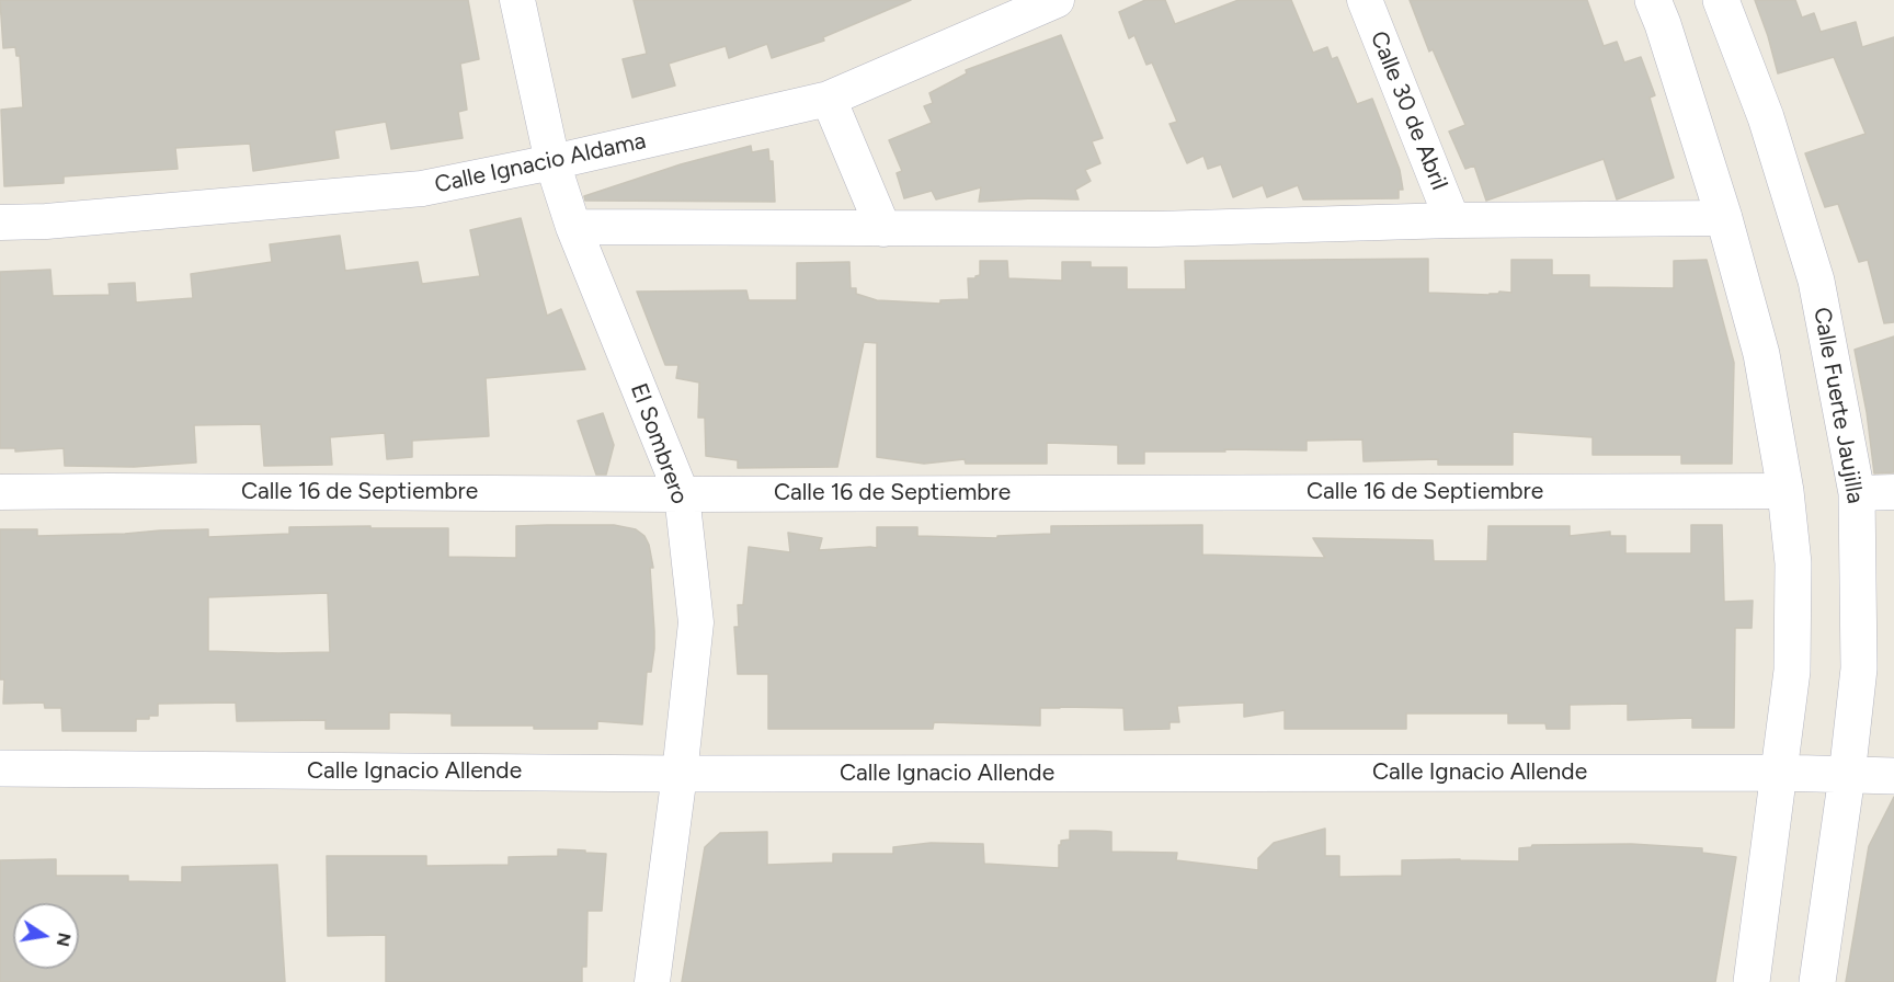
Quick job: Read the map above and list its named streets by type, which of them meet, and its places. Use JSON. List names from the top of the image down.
{
  "streets": {
    "main road": ["Calle Fuerte Jaujilla", "Calle Ignacio Allende"],
    "street": [
      "Calle 30 de Abril",
      "Calle Ignacio Aldama",
      "El Sombrero",
      "Calle 16 de Septiembre"
    ]
  },
  "crossings": [
    ["Calle Ignacio Aldama", "El Sombrero"],
    ["Calle Fuerte Jaujilla", "Calle Ignacio Allende"],
    ["El Sombrero", "Calle 16 de Septiembre"],
    ["El Sombrero", "Calle Ignacio Allende"]
  ],
  "north": "right"
}
